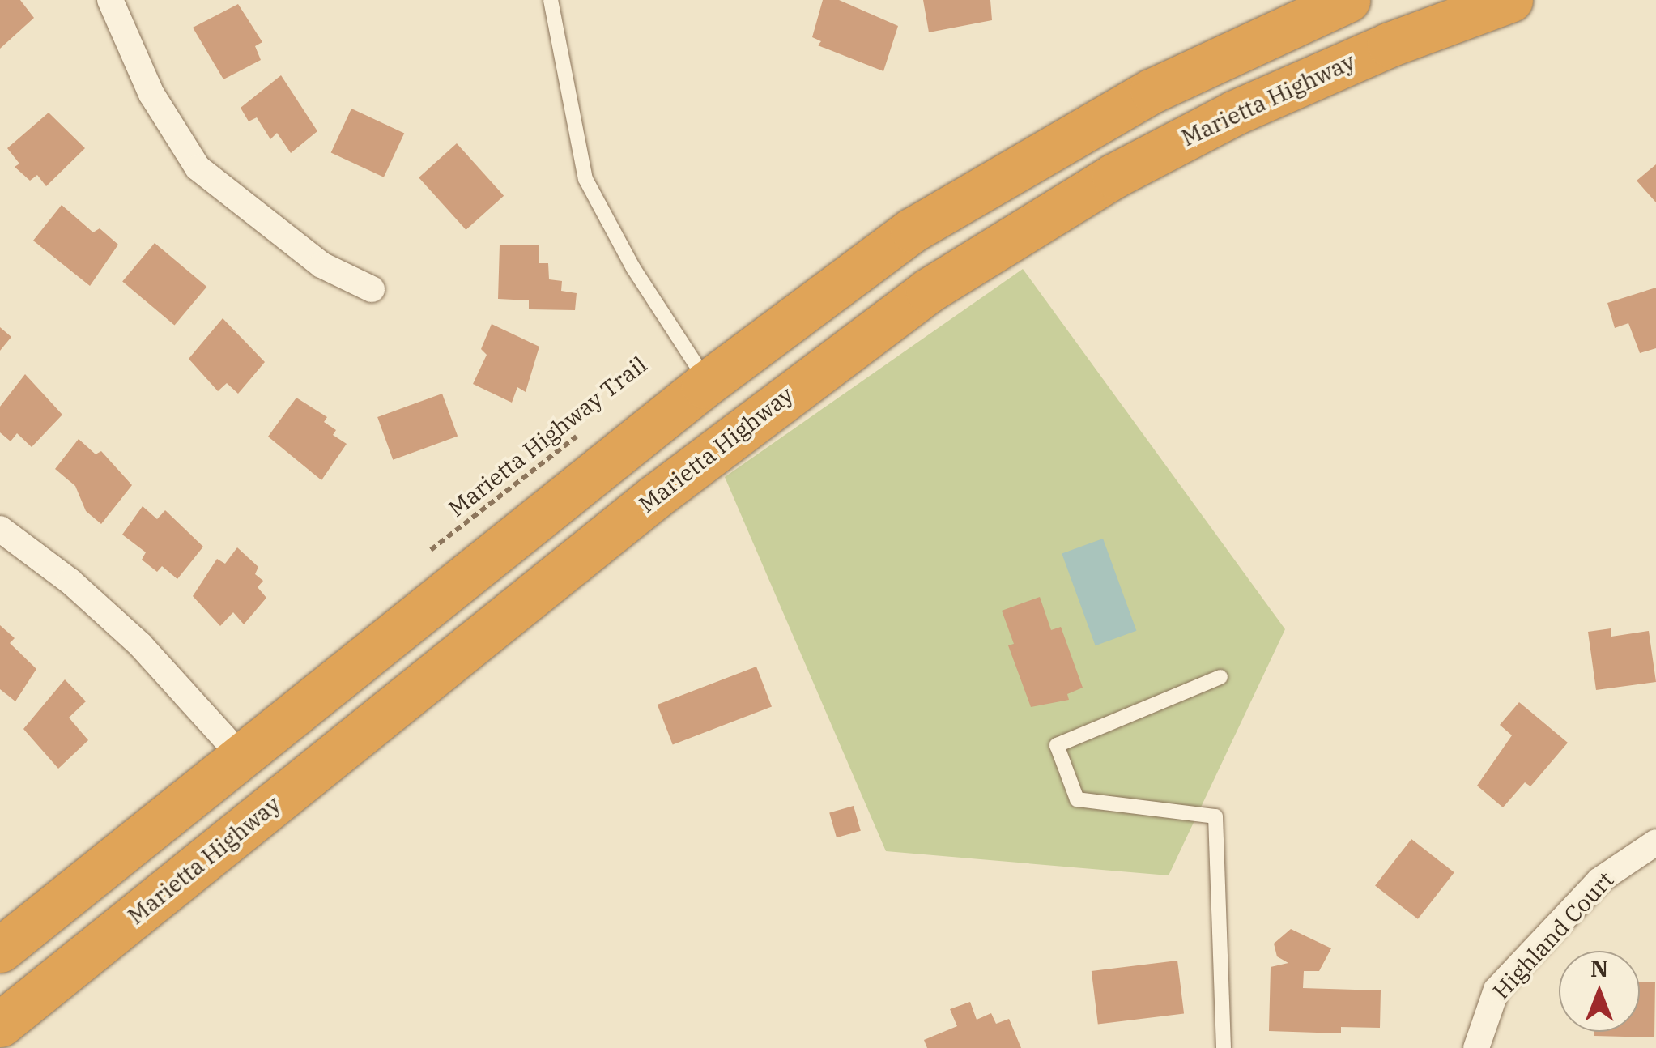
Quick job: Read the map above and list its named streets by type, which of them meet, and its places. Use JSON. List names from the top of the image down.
{
  "streets": {
    "highway": ["Marietta Highway"],
    "street": ["Highland Court"],
    "path": ["Marietta Highway Trail"]
  },
  "north": "top"
}
